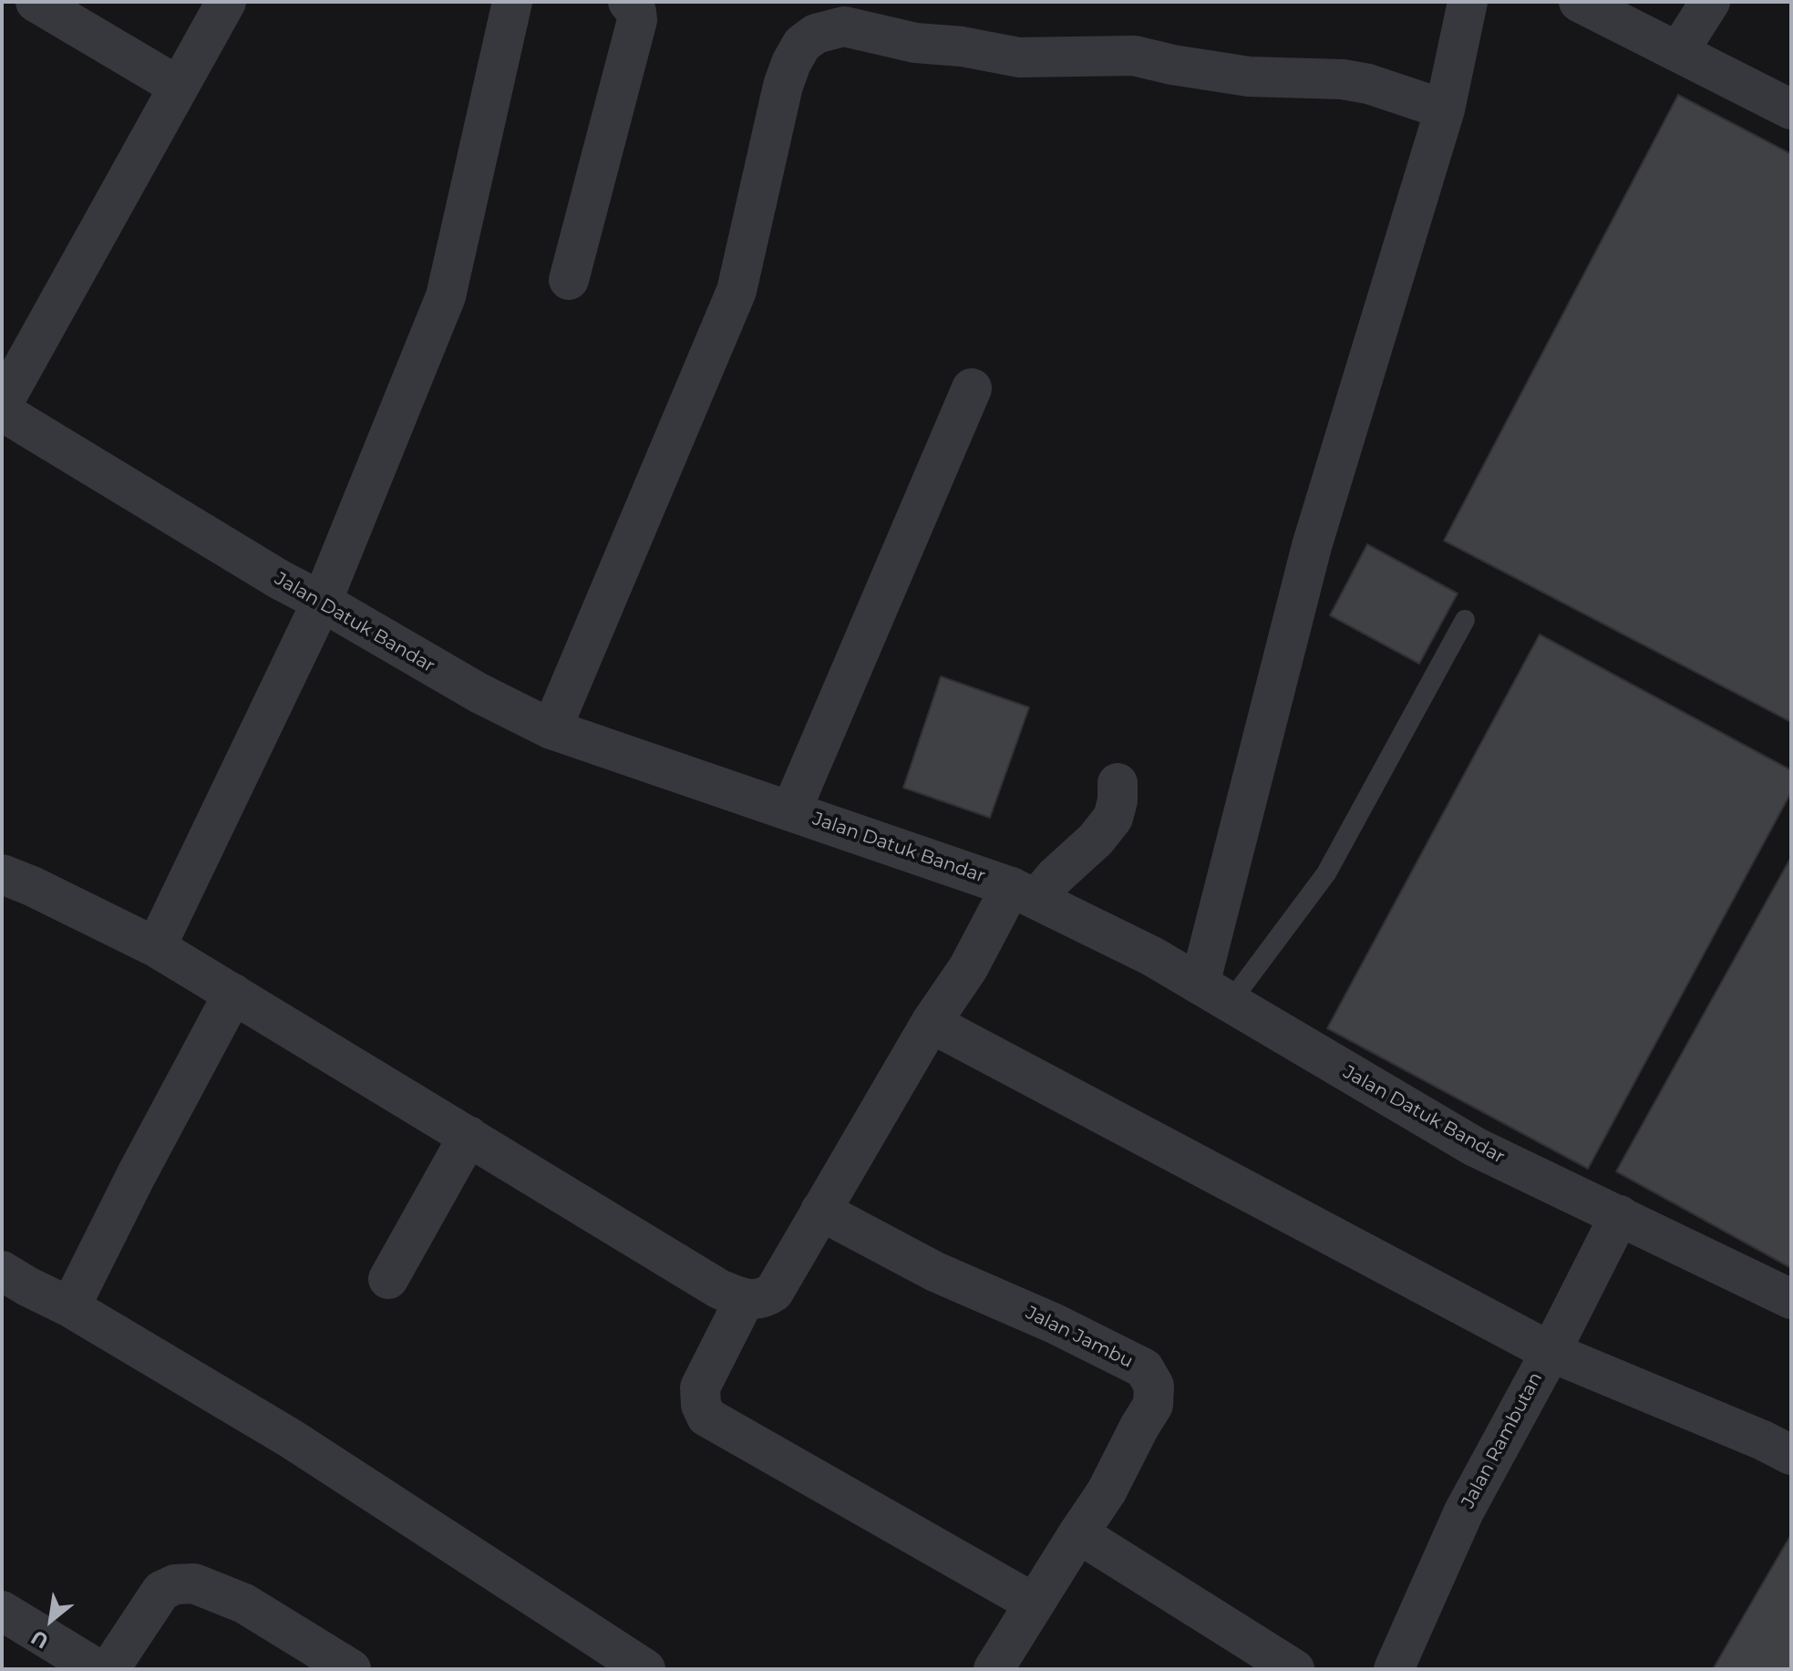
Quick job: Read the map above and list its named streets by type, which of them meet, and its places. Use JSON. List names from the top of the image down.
{
  "streets": {
    "street": ["Jalan Datuk Bandar", "Jalan Jambu", "Jalan Rambutan"]
  },
  "crossings": [
    ["Jalan Datuk Bandar", "Jalan Rambutan"]
  ],
  "north": "bottom left"
}
